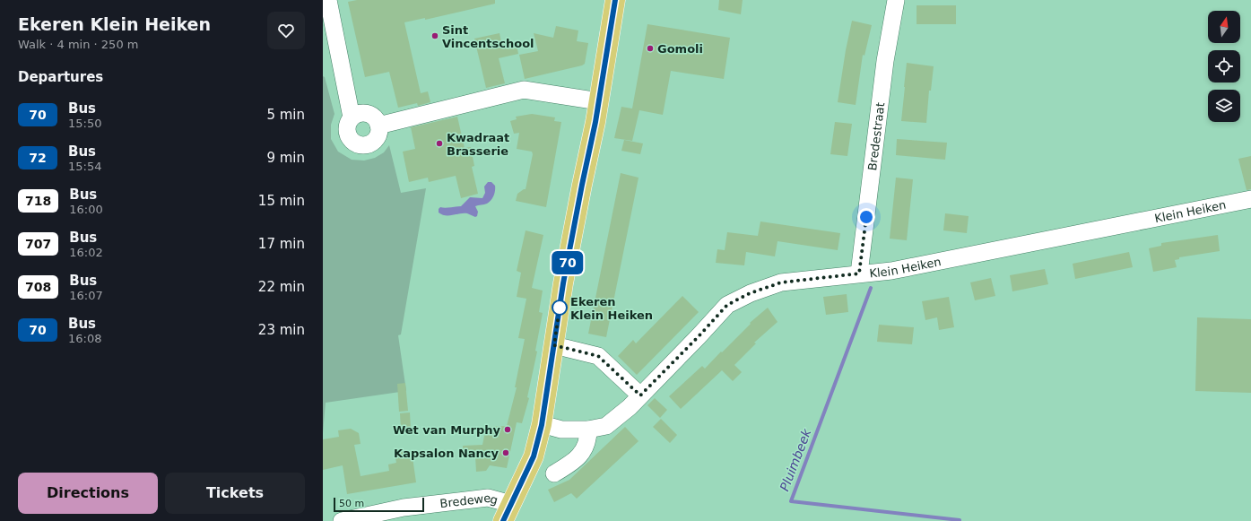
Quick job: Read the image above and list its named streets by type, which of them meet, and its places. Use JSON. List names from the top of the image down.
{
  "streets": {
    "street": ["Bredestraat", "Klein Heiken", "Bredeweg"]
  },
  "crossings": [
    ["Bredestraat", "Klein Heiken"]
  ],
  "water": ["Pluimbeek"],
  "places": [
    "Sint Vincentschool",
    "Gomoli",
    "Kwadraat Brasserie",
    "Ekeren Klein Heiken",
    "Wet van Murphy",
    "Kapsalon Nancy"
  ],
  "lines": ["bus line 70"],
  "scale_bar": "50 m",
  "north": "top",
  "page": {
    "heading": [
      ["Ekeren Klein Heiken", "Walk · 4 min · 250 m"],
      "Departures"
    ],
    "on_map": "70",
    "list": [
      {
        "mark": "70",
        "name": "Bus",
        "note": "15:50",
        "value": "5 min"
      },
      {
        "mark": "72",
        "name": "Bus",
        "note": "15:54",
        "value": "9 min"
      },
      {
        "mark": "718",
        "name": "Bus",
        "note": "16:00",
        "value": "15 min"
      },
      {
        "mark": "707",
        "name": "Bus",
        "note": "16:02",
        "value": "17 min"
      },
      {
        "mark": "708",
        "name": "Bus",
        "note": "16:07",
        "value": "22 min"
      },
      {
        "mark": "70",
        "name": "Bus",
        "note": "16:08",
        "value": "23 min"
      }
    ],
    "buttons": ["Directions", "Tickets"],
    "scale": "50 m"
  }
}
